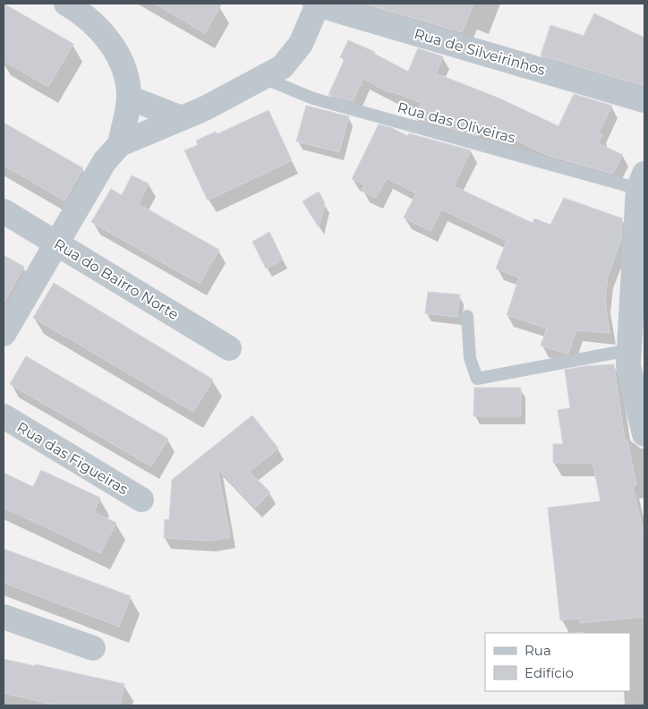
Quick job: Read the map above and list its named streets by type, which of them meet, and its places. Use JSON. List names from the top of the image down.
{
  "streets": {
    "street": ["Rua de Silveirinhos", "Rua do Bairro Norte", "Rua das Figueiras"],
    "lane": ["Rua das Oliveiras"]
  },
  "legend": ["Rua", "Edifício"]
}
